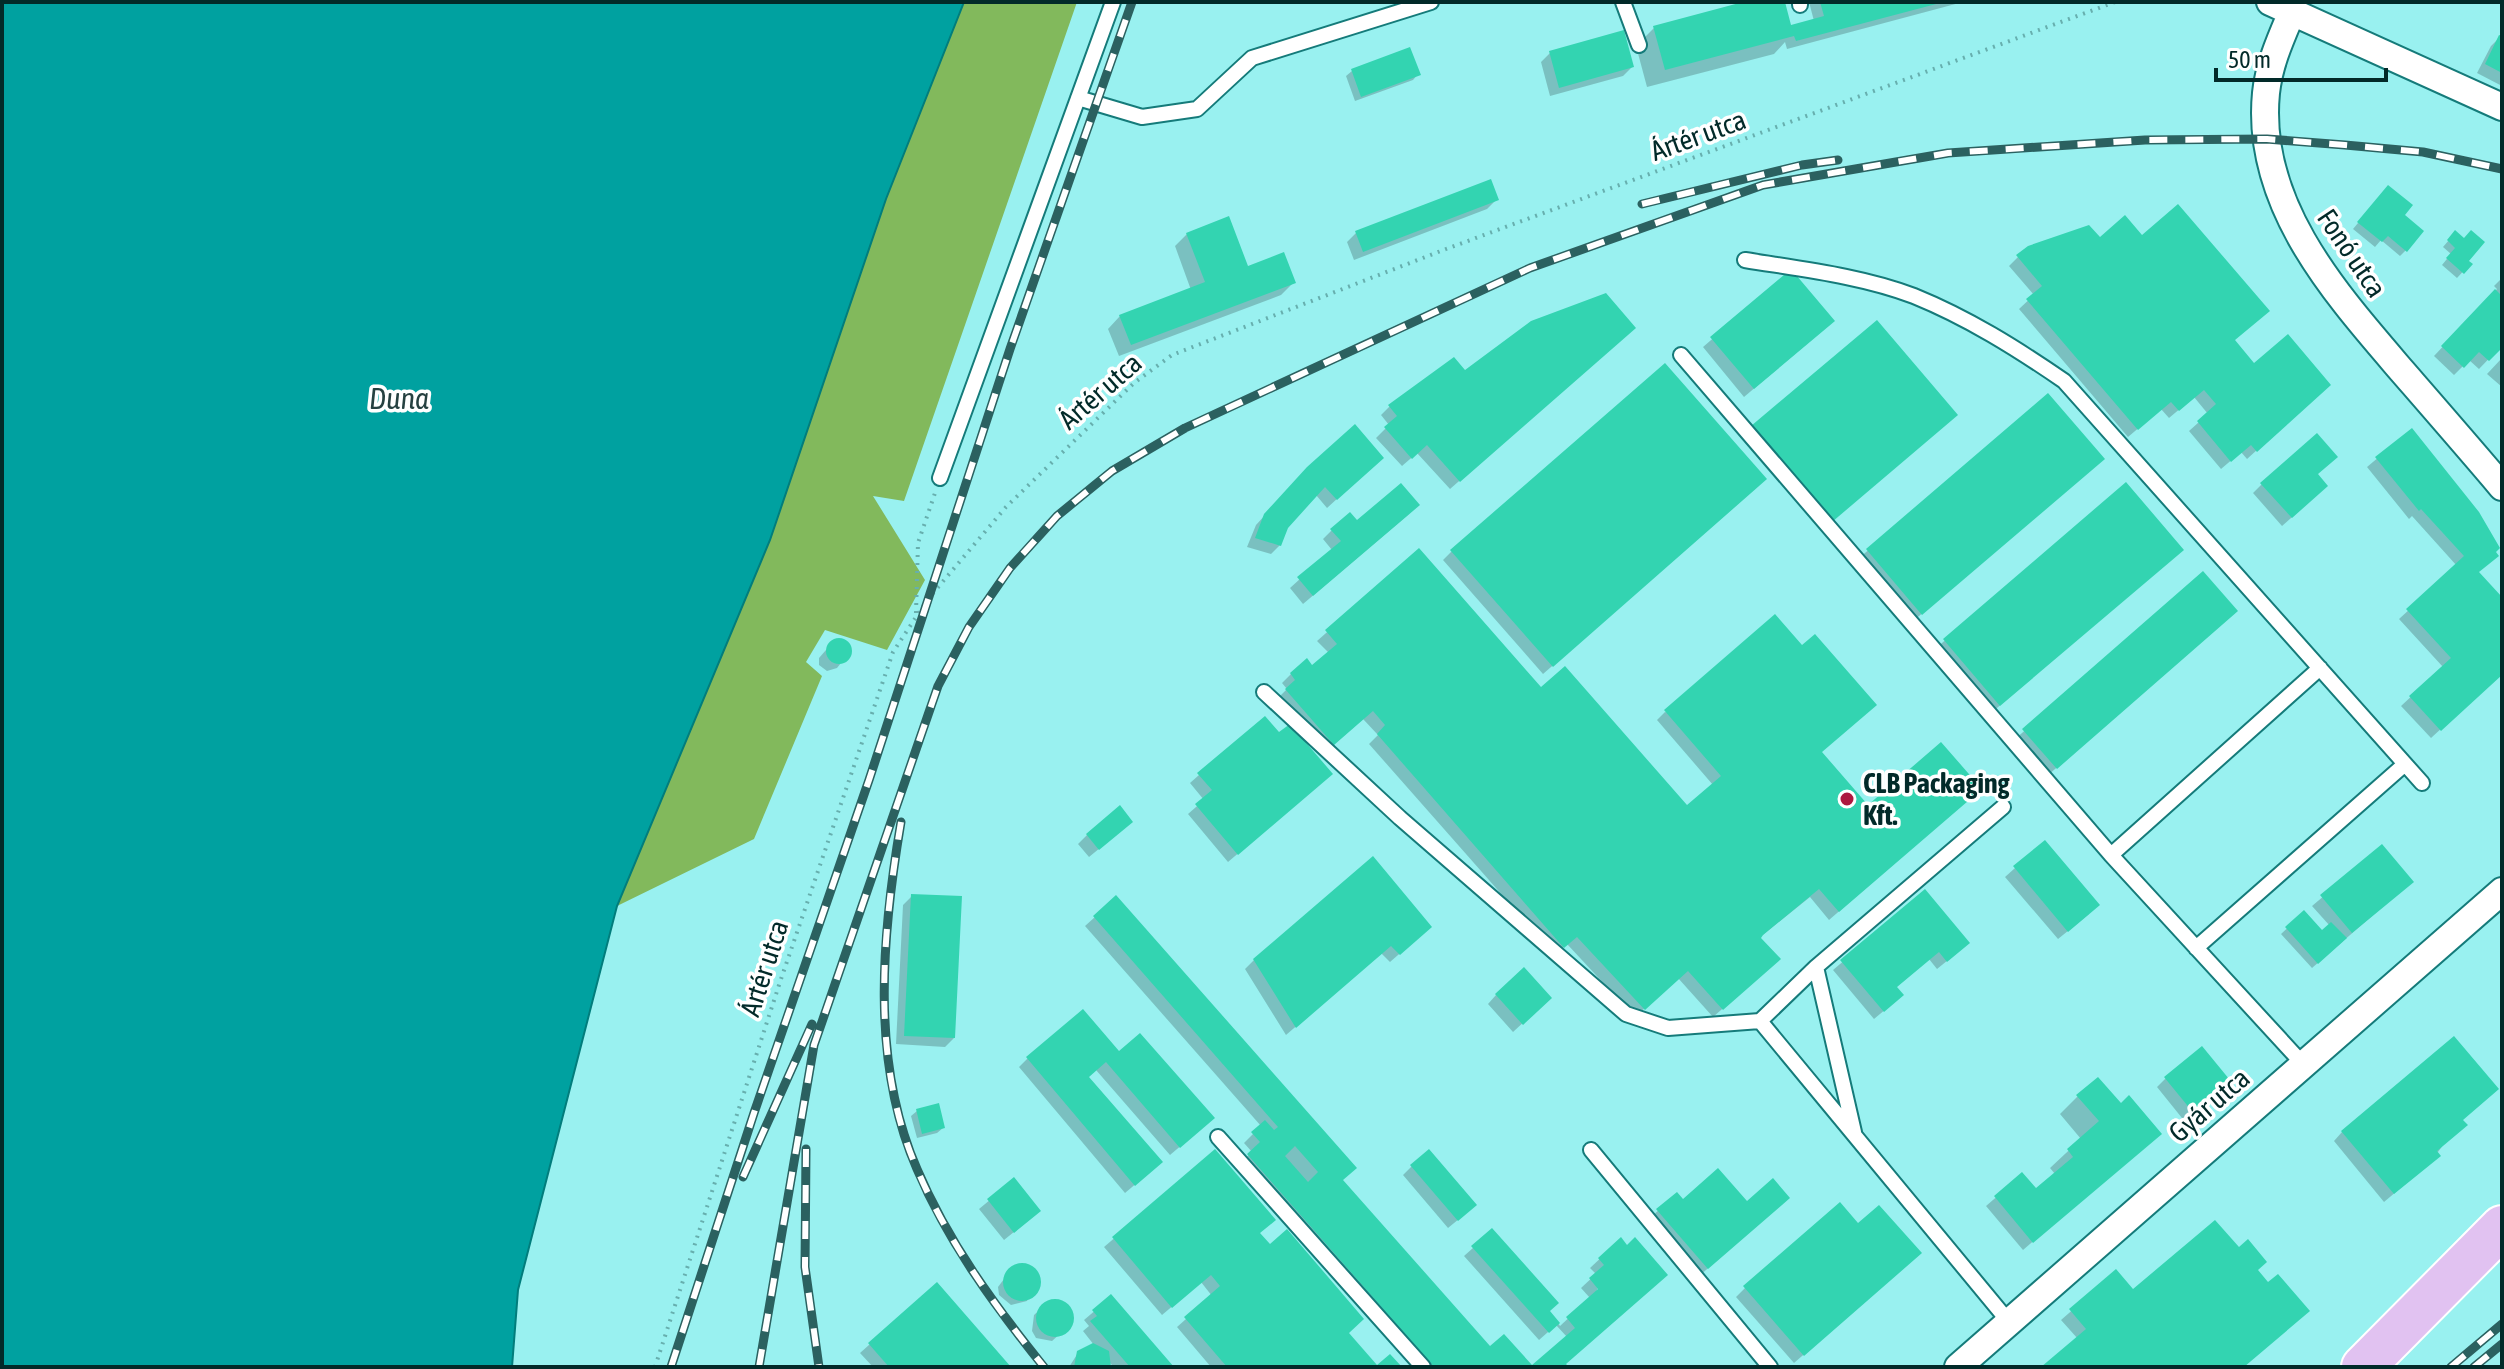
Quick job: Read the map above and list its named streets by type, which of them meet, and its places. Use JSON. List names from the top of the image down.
{
  "streets": {
    "street": ["Fonó utca", "Gyár utca"],
    "path": ["Ártér utca"]
  },
  "water": ["Duna"],
  "places": ["CLB Packaging Kft."],
  "scale_bar": "50 m"
}
